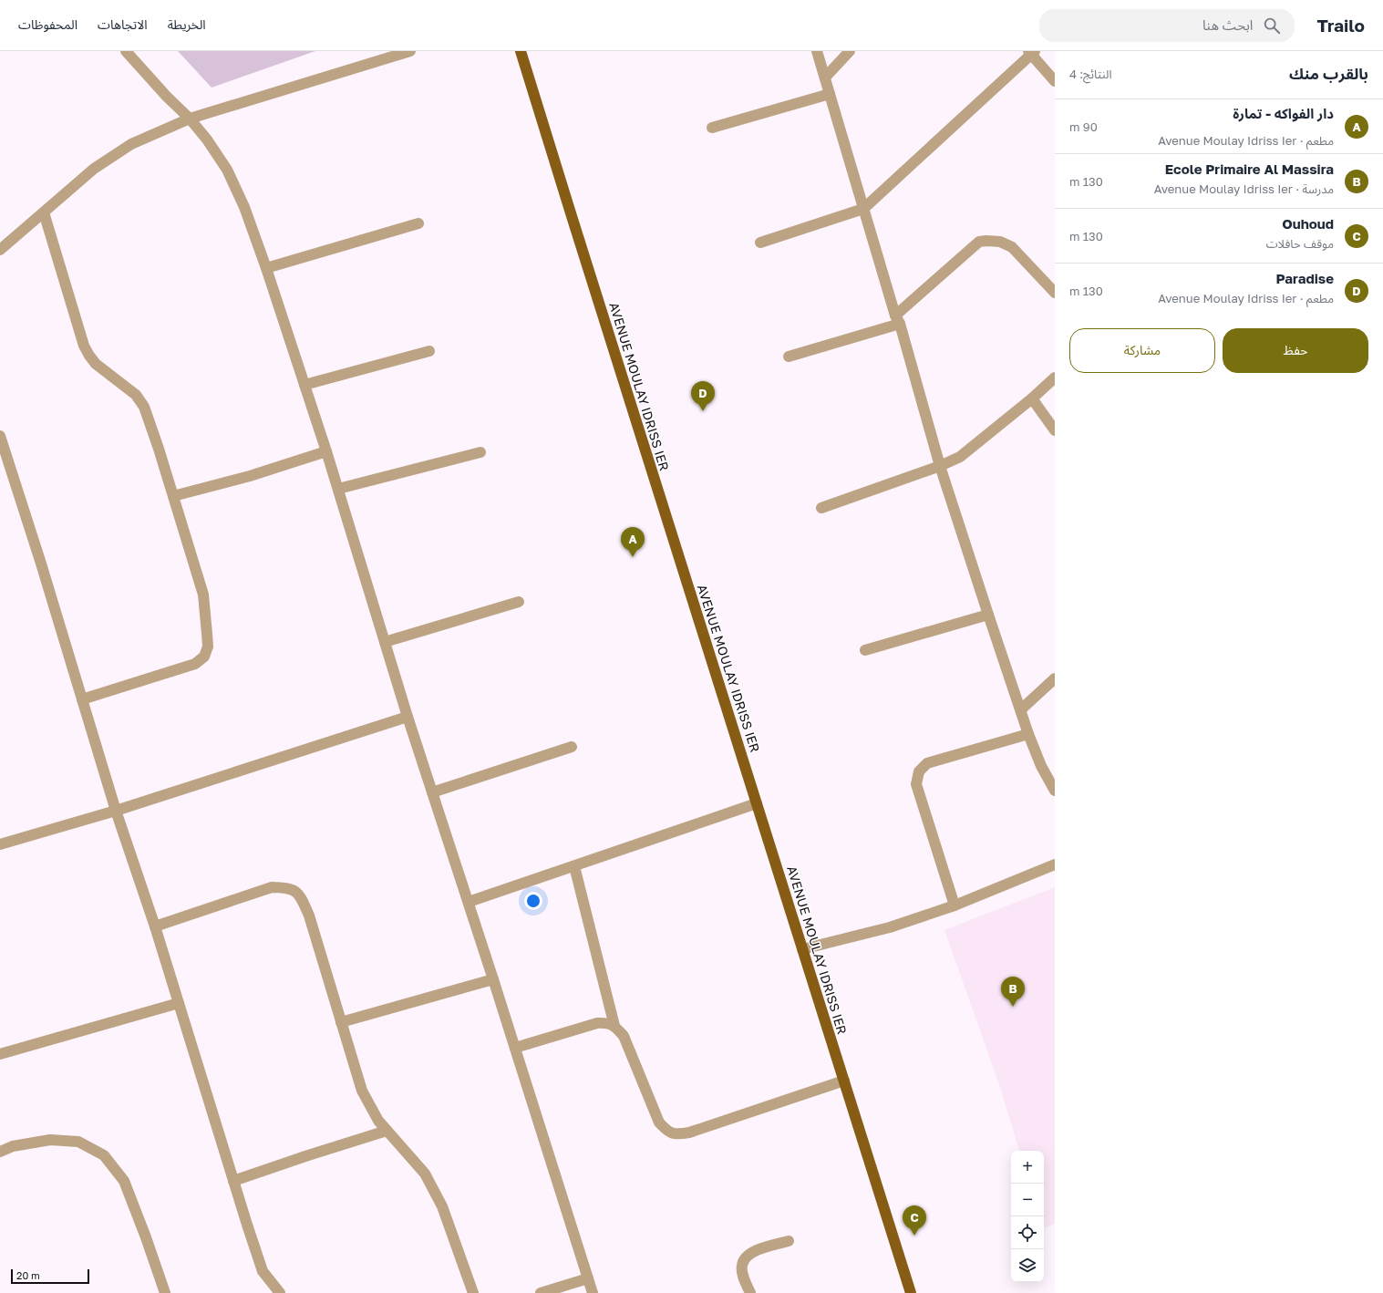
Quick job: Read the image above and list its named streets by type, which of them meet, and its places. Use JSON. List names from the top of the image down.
{
  "streets": {
    "main road": ["AVENUE MOULAY IDRISS IER"]
  },
  "scale_bar": "20 m",
  "page": {
    "header": "Trailo",
    "search": "ابحث هنا",
    "nav": ["الخريطة", "الاتجاهات", "المحفوظات"],
    "heading": ["بالقرب منك", "النتائج: 4"],
    "list": [
      {
        "mark": "A",
        "name": "دار الفواكه - تمارة",
        "note": "مطعم · Avenue Moulay Idriss Ier",
        "value": "90 m"
      },
      {
        "mark": "B",
        "name": "Ecole Primaire Al Massira",
        "note": "مدرسة · Avenue Moulay Idriss Ier",
        "value": "130 m"
      },
      {
        "mark": "C",
        "name": "Ouhoud",
        "note": "موقف حافلات",
        "value": "130 m"
      },
      {
        "mark": "D",
        "name": "Paradise",
        "note": "مطعم · Avenue Moulay Idriss Ier",
        "value": "130 m"
      }
    ],
    "buttons": ["حفظ", "مشاركة"],
    "pins": [
      "D",
      "A",
      "B",
      "C"
    ],
    "map_buttons": ["+", "−"],
    "scale": "20 m"
  }
}
